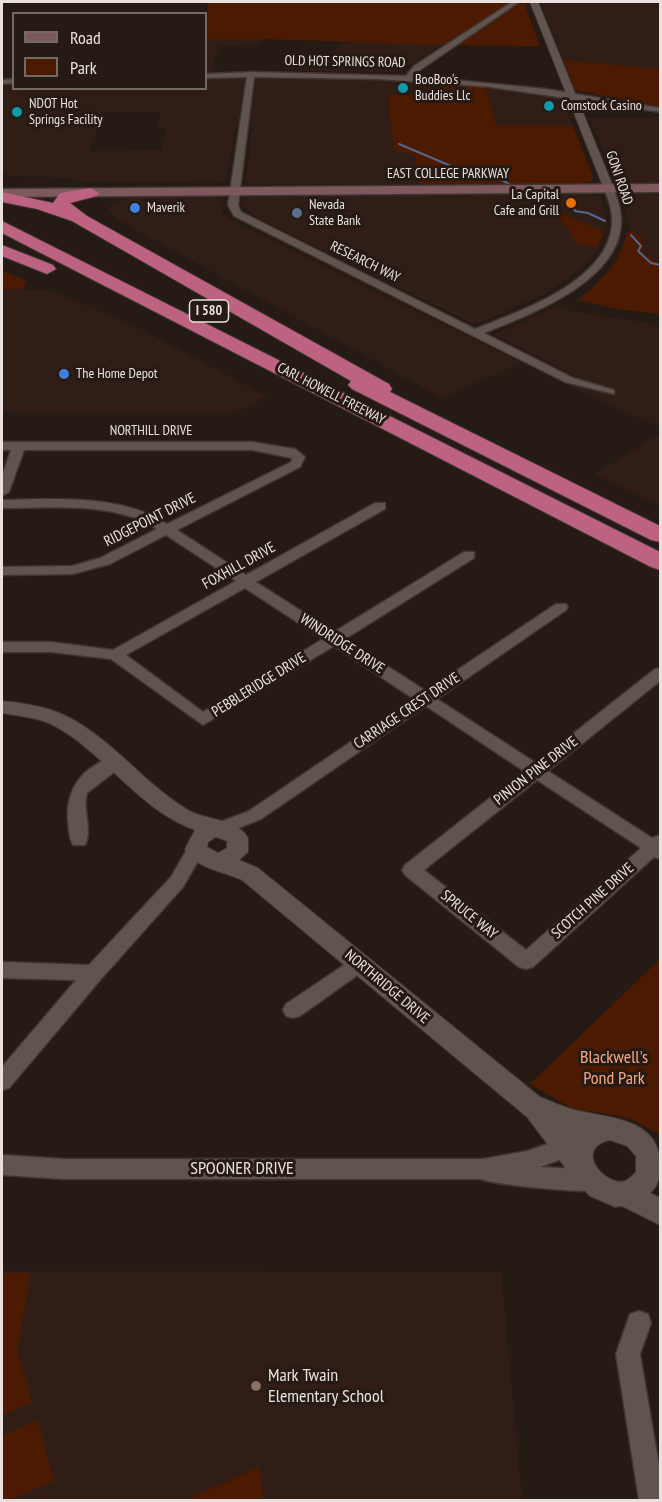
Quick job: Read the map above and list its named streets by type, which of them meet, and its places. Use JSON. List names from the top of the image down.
{
  "streets": {
    "highway": ["I 580", "CARL HOWELL FREEWAY"],
    "main road": ["EAST COLLEGE PARKWAY"],
    "street": [
      "OLD HOT SPRINGS ROAD",
      "GONI ROAD",
      "RESEARCH WAY",
      "NORTHILL DRIVE",
      "RIDGEPOINT DRIVE",
      "FOXHILL DRIVE",
      "WINDRIDGE DRIVE",
      "PEBBLERIDGE DRIVE",
      "CARRIAGE CREST DRIVE",
      "PINION PINE DRIVE",
      "SCOTCH PINE DRIVE",
      "SPRUCE WAY",
      "NORTHRIDGE DRIVE",
      "SPOONER DRIVE"
    ]
  },
  "crossings": [
    ["OLD HOT SPRINGS ROAD", "GONI ROAD"],
    ["OLD HOT SPRINGS ROAD", "RESEARCH WAY"],
    ["EAST COLLEGE PARKWAY", "GONI ROAD"],
    ["EAST COLLEGE PARKWAY", "RESEARCH WAY"],
    ["EAST COLLEGE PARKWAY", "CARL HOWELL FREEWAY"],
    ["GONI ROAD", "RESEARCH WAY"],
    ["NORTHILL DRIVE", "RIDGEPOINT DRIVE"],
    ["RIDGEPOINT DRIVE", "WINDRIDGE DRIVE"],
    ["FOXHILL DRIVE", "WINDRIDGE DRIVE"],
    ["FOXHILL DRIVE", "PEBBLERIDGE DRIVE"],
    ["WINDRIDGE DRIVE", "PEBBLERIDGE DRIVE"],
    ["WINDRIDGE DRIVE", "CARRIAGE CREST DRIVE"],
    ["WINDRIDGE DRIVE", "PINION PINE DRIVE"],
    ["WINDRIDGE DRIVE", "SCOTCH PINE DRIVE"],
    ["CARRIAGE CREST DRIVE", "NORTHRIDGE DRIVE"],
    ["PINION PINE DRIVE", "SPRUCE WAY"],
    ["SCOTCH PINE DRIVE", "SPRUCE WAY"],
    ["NORTHRIDGE DRIVE", "SPOONER DRIVE"]
  ],
  "parks": ["Blackwell's Pond Park"],
  "places": [
    "BooBoo's Buddies Llc",
    "Comstock Casino",
    "NDOT Hot Springs Facility",
    "La Capital Cafe and Grill",
    "Maverik",
    "Nevada State Bank",
    "The Home Depot",
    "Mark Twain Elementary School"
  ],
  "legend": ["Road", "Park"]
}
